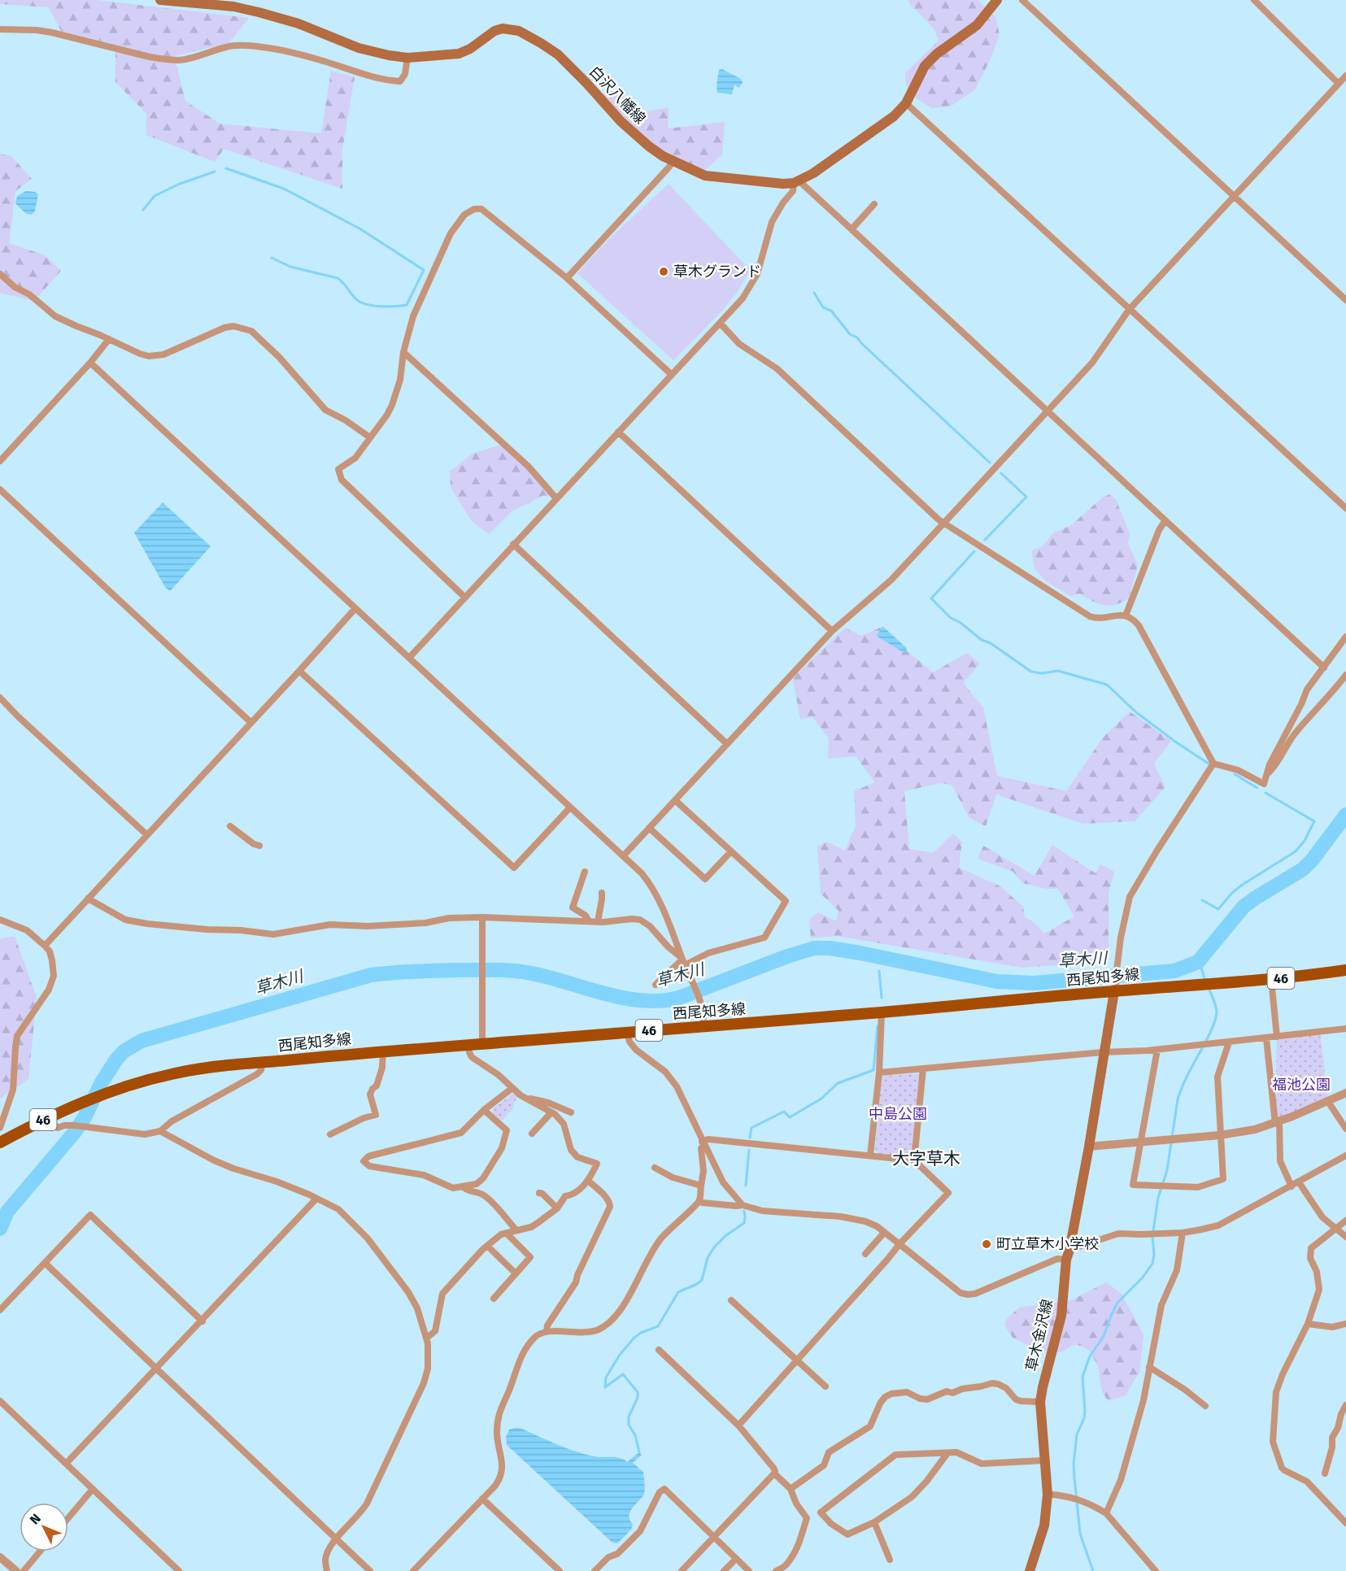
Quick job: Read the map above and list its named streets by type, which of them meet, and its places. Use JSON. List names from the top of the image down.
{
  "streets": {
    "main road": [
      "白沢八幡線",
      "西尾知多線",
      "46",
      "草木金沢線"
    ]
  },
  "crossings": [
    ["西尾知多線", "草木金沢線"]
  ],
  "districts": ["大字草木"],
  "water": ["草木川"],
  "parks": ["福池公園", "中島公園"],
  "places": ["草木グランド", "町立草木小学校"],
  "north": "top left"
}
